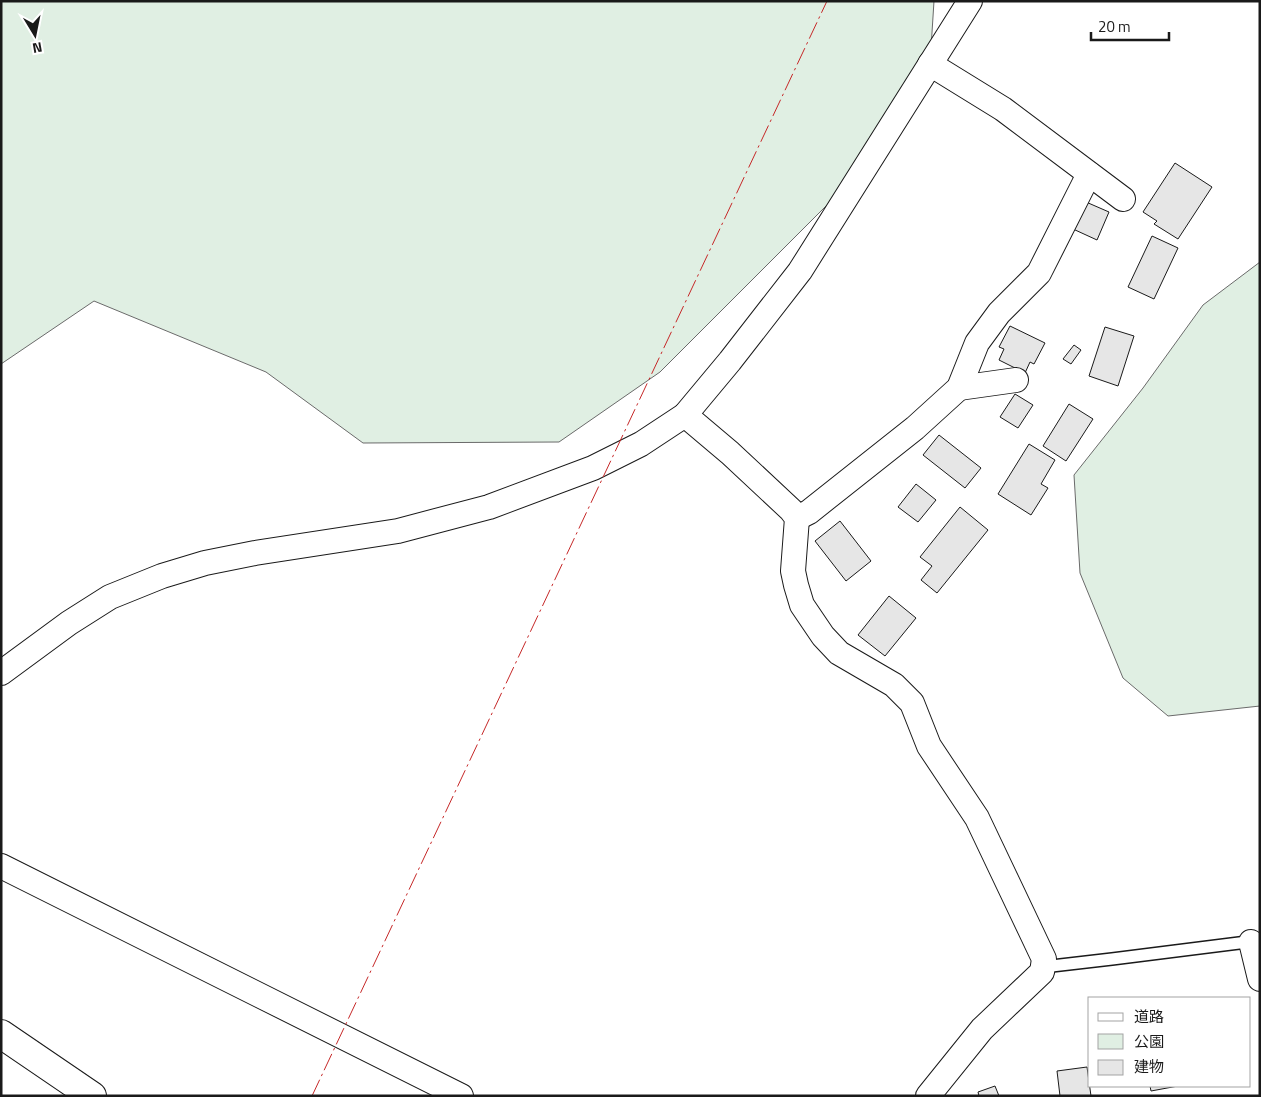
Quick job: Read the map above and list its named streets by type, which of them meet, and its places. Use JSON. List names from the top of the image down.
{
  "legend": ["道路", "公園", "建物"],
  "scale_bar": "20 m",
  "north": "bottom"
}
